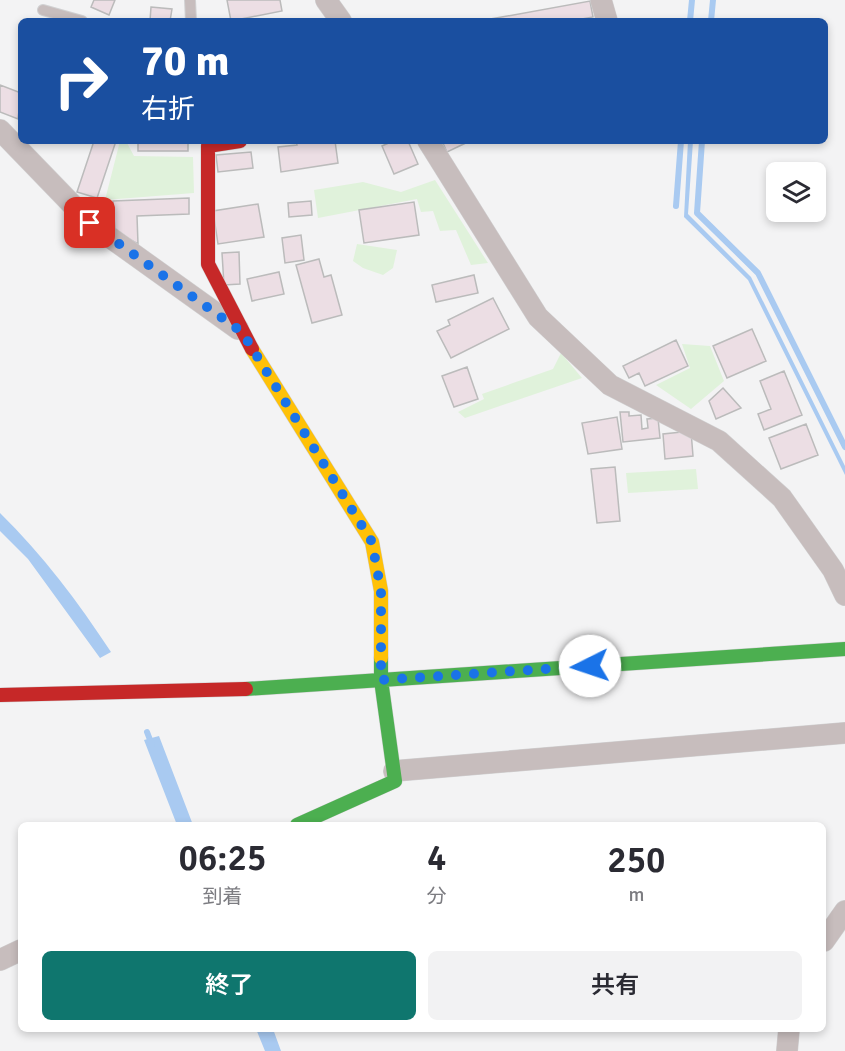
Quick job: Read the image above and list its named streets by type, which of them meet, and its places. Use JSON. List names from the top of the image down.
{
  "page": {
    "turn": ["70 m", "右折"],
    "eta": [
      "06:25",
      "到着",
      "4",
      "分",
      "250",
      "m"
    ],
    "buttons": ["終了", "共有"]
  }
}
